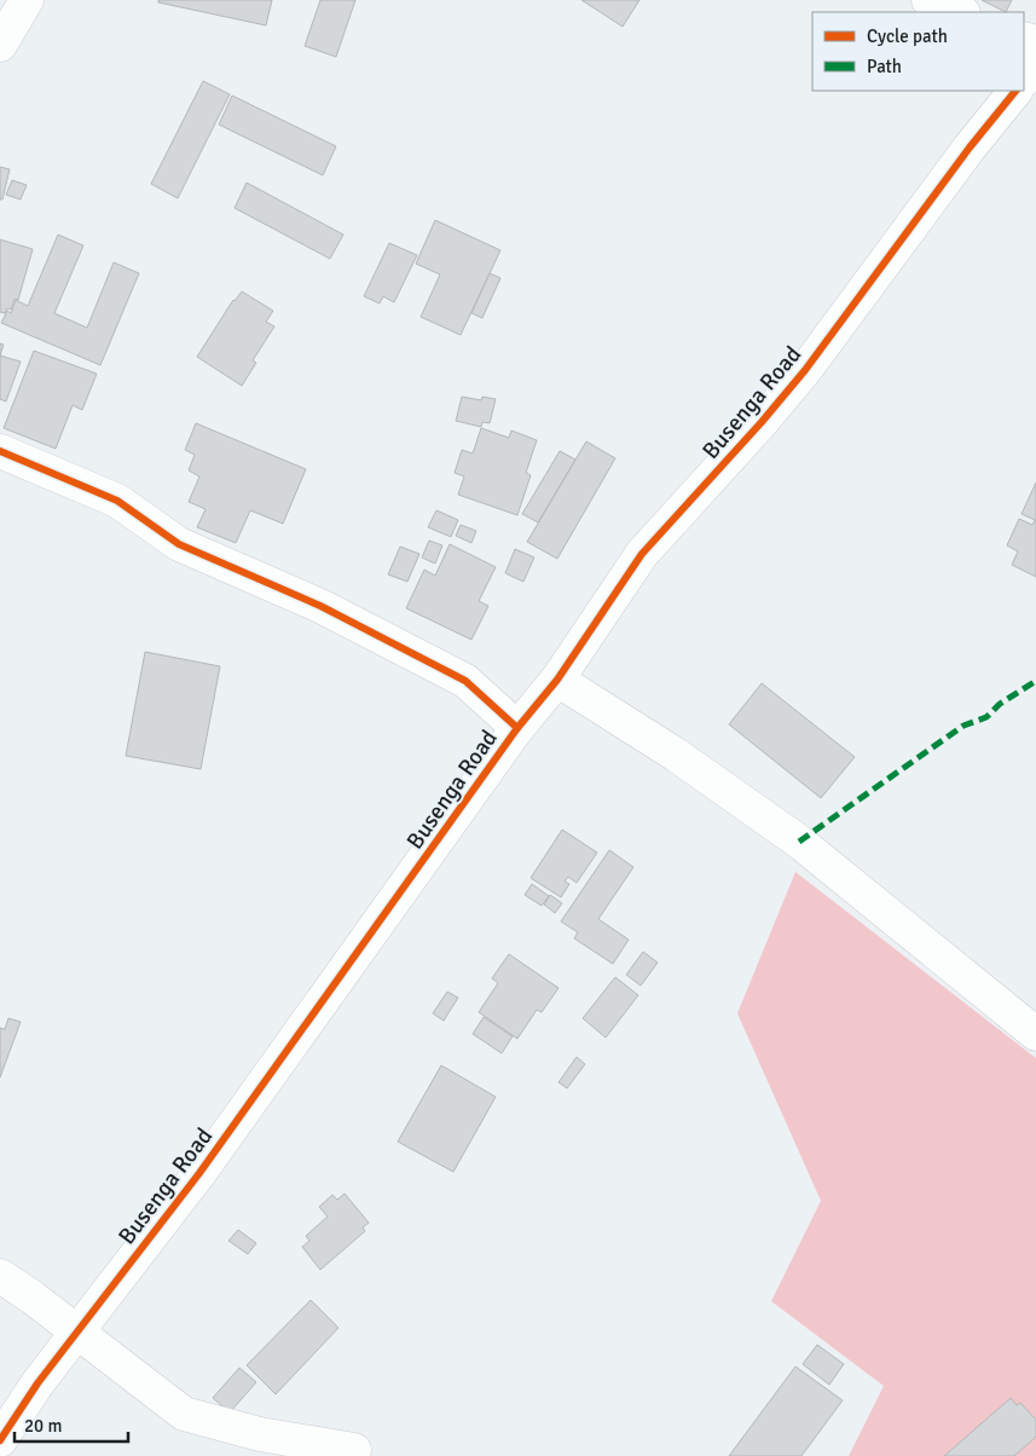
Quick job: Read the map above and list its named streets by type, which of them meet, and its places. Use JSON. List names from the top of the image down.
{
  "streets": {
    "street": ["Busenga Road"]
  },
  "legend": ["Cycle path", "Path"],
  "scale_bar": "20 m"
}
